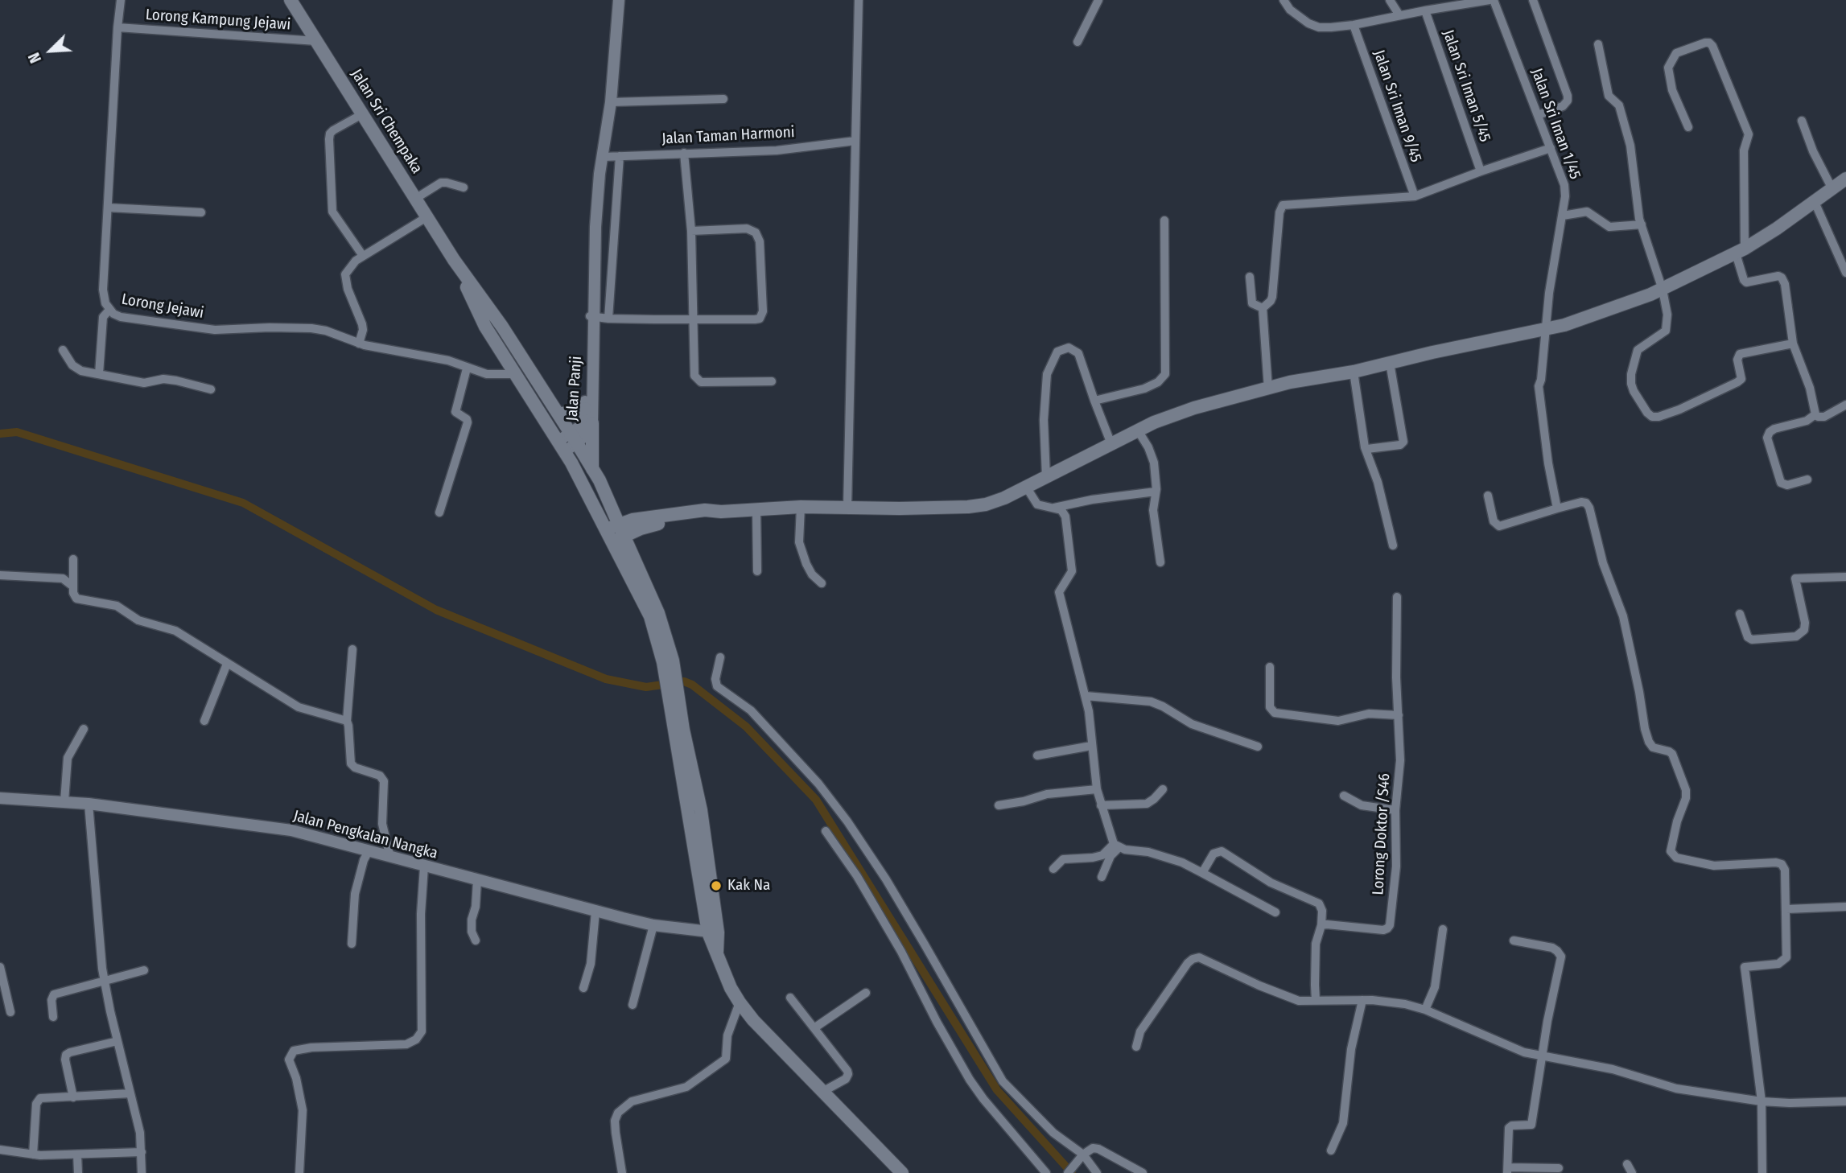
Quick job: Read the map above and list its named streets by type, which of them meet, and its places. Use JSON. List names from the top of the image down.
{
  "streets": {
    "main road": ["Jalan Sri Chempaka"],
    "street": [
      "Lorong Kampung Jejawi",
      "Jalan Sri Iman 5/45",
      "Jalan Sri Iman 9/45",
      "Jalan Sri Iman 1/45",
      "Jalan Taman Harmoni",
      "Lorong Jejawi",
      "Jalan Panji",
      "Lorong Doktor /S46",
      "Jalan Pengkalan Nangka"
    ]
  },
  "crossings": [
    ["Lorong Kampung Jejawi", "Jalan Sri Chempaka"],
    ["Lorong Kampung Jejawi", "Lorong Jejawi"]
  ],
  "places": ["Kak Na"],
  "north": "bottom left"
}
